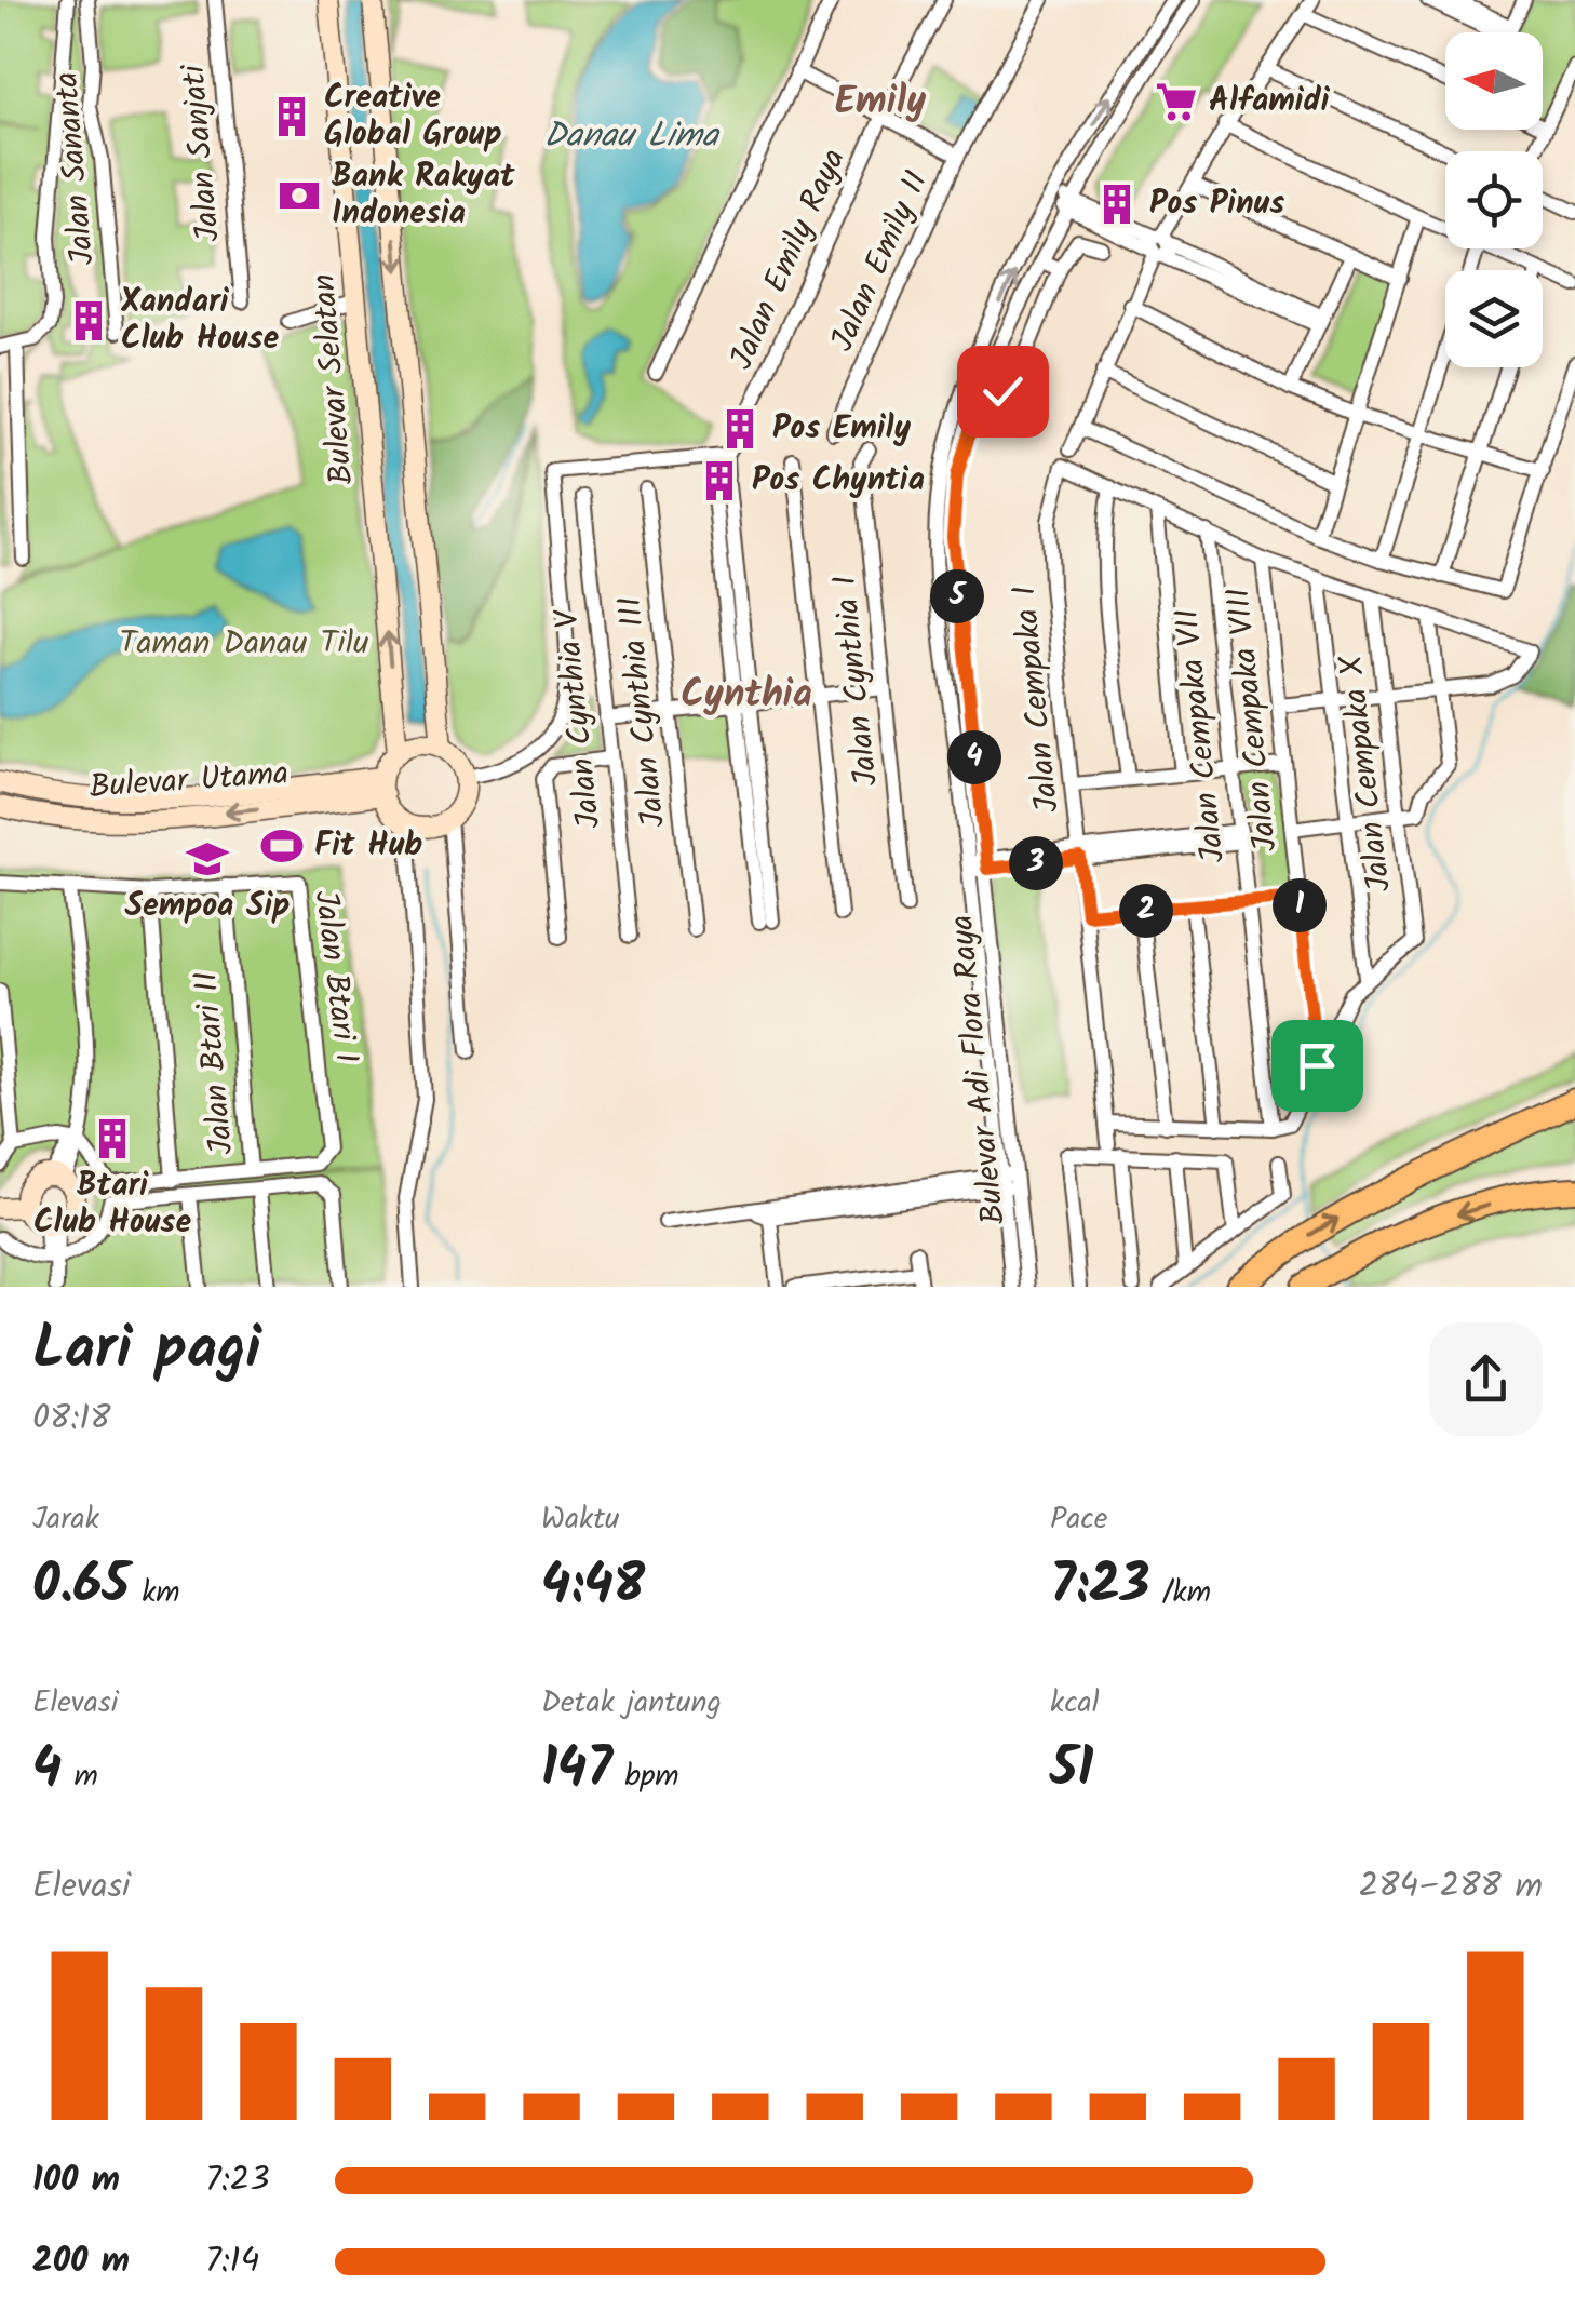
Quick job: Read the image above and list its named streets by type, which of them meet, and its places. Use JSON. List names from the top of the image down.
{
  "streets": {
    "main road": ["Bulevar Selatan", "Bulevar Utama"],
    "street": [
      "Jalan Sanjati",
      "Jalan Sananta",
      "Jalan Emily Raya",
      "Jalan Emily II",
      "Jalan Cynthia I",
      "Jalan Cempaka I",
      "Jalan Cynthia III",
      "Jalan Cynthia V",
      "Jalan Cempaka VIII",
      "Jalan Cempaka VII",
      "Jalan Cempaka X",
      "Jalan Btari I",
      "Jalan Btari II",
      "Bulevar Adi Flora Raya"
    ]
  },
  "crossings": [
    ["Bulevar Selatan", "Bulevar Utama"],
    ["Jalan Btari I", "Jalan Btari II"]
  ],
  "districts": ["Emily", "Cynthia"],
  "water": ["Danau Lima"],
  "parks": ["Taman Danau Tilu"],
  "places": {
    "supermarket": ["Alfamidi"],
    "building": [
      "Creative Global Group",
      "Pos Pinus",
      "Xandari Club House",
      "Pos Emily",
      "Pos Chyntia",
      "Btari Club House"
    ],
    "bank": ["Bank Rakyat Indonesia"],
    "sports": ["Fit Hub"],
    "school or university": ["Sempoa Sip"]
  },
  "north": "left",
  "page": {
    "pins": [
      "5",
      "4",
      "3",
      "1",
      "2"
    ],
    "heading": ["Lari pagi", "08:18"],
    "stats": [
      ["Jarak", "0.65 km"],
      ["Waktu", "4:48"],
      ["Pace", "7:23 /km"],
      ["Elevasi", "4 m"],
      ["Detak jantung", "147 bpm"],
      ["kcal", "51"]
    ],
    "chart": ["Elevasi", "284–288 m"],
    "list": [
      {
        "name": "100 m",
        "note": "7:23"
      },
      {
        "name": "200 m",
        "note": "7:14"
      }
    ]
  }
}
